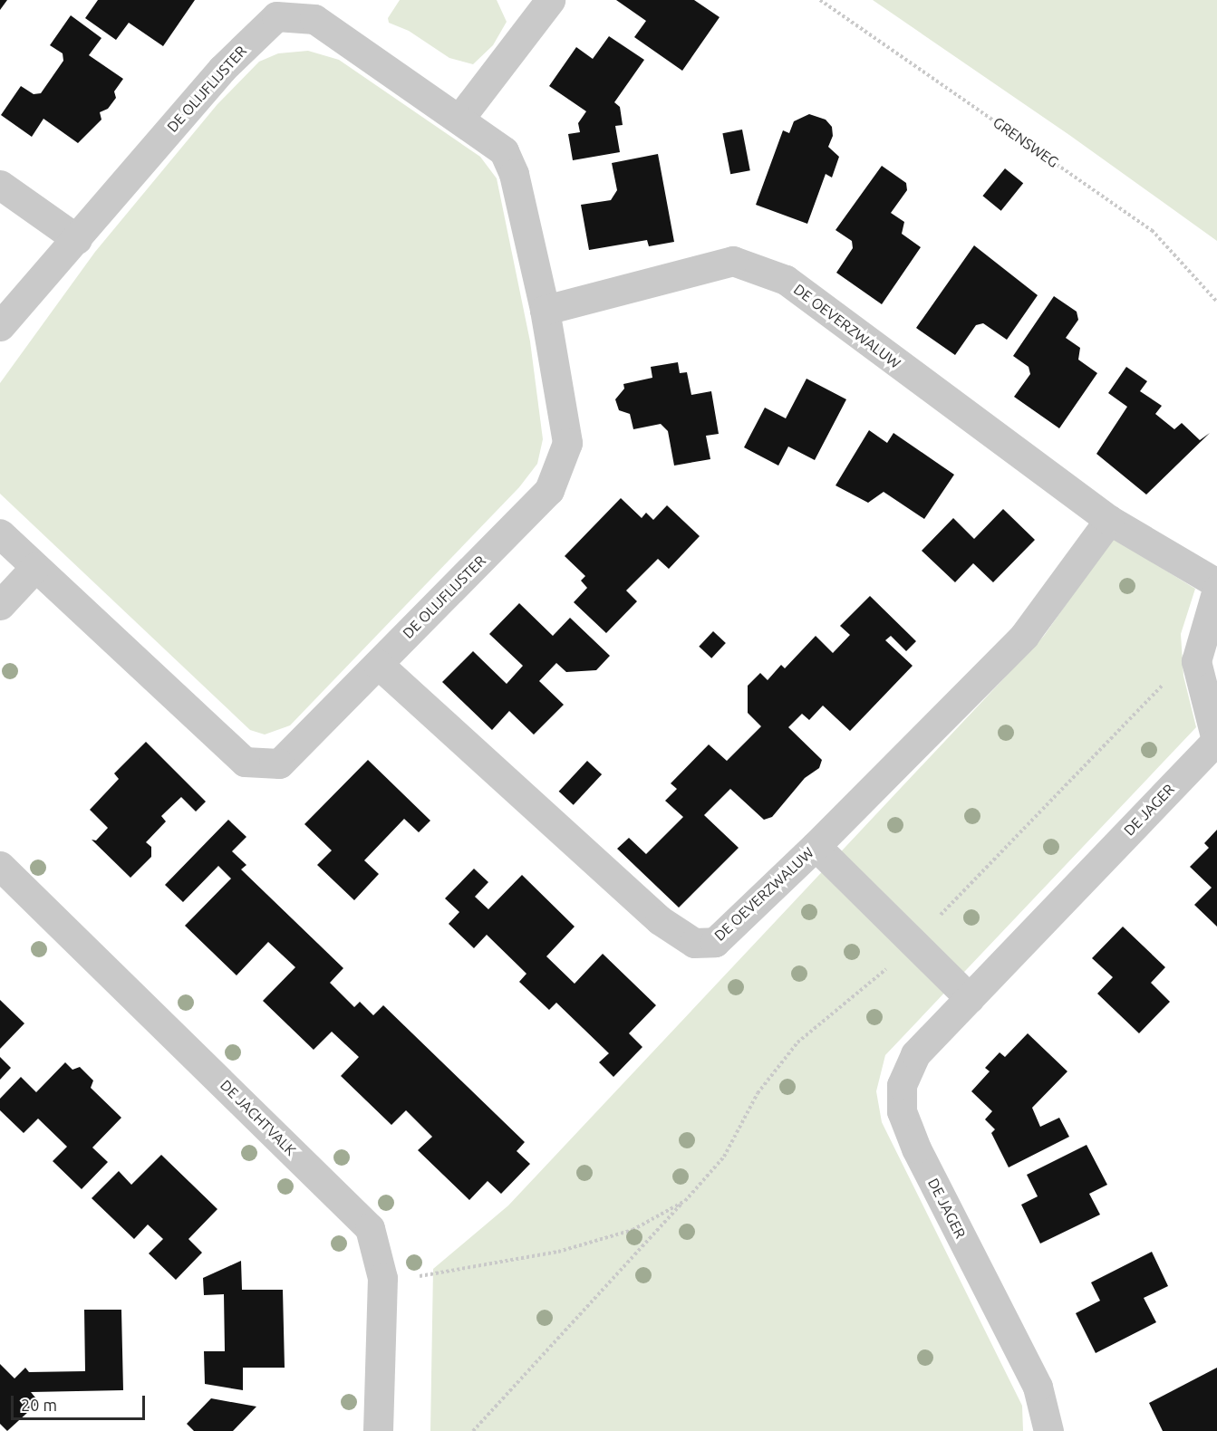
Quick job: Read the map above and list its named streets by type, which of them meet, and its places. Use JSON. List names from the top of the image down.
{
  "streets": {
    "street": [
      "DE OLIJFLIJSTER",
      "DE OEVERZWALUW",
      "DE JAGER",
      "DE JACHTVALK"
    ],
    "path": ["GRENSWEG"]
  },
  "crossings": [
    ["DE OLIJFLIJSTER", "DE OEVERZWALUW"]
  ],
  "scale_bar": "20 m"
}
